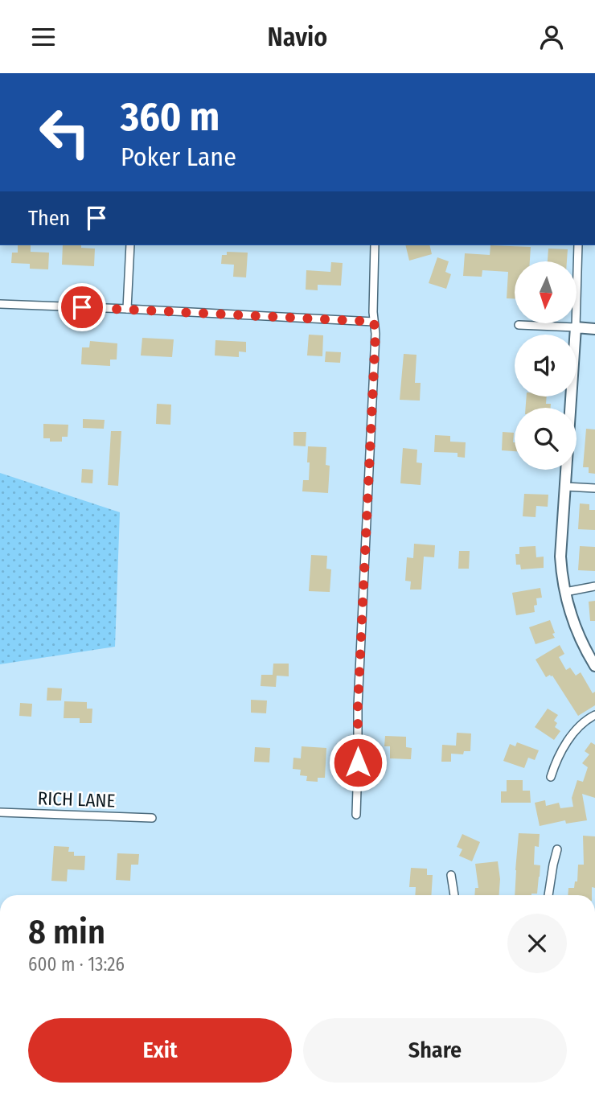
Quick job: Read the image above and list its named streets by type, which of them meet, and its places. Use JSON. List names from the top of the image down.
{
  "streets": {
    "street": ["RICH LANE"]
  },
  "north": "bottom",
  "page": {
    "header": "Navio",
    "turn": ["360 m", "Poker Lane"],
    "then": "Then",
    "heading": ["8 min", "600 m · 13:26"],
    "buttons": ["Exit", "Share"]
  }
}
